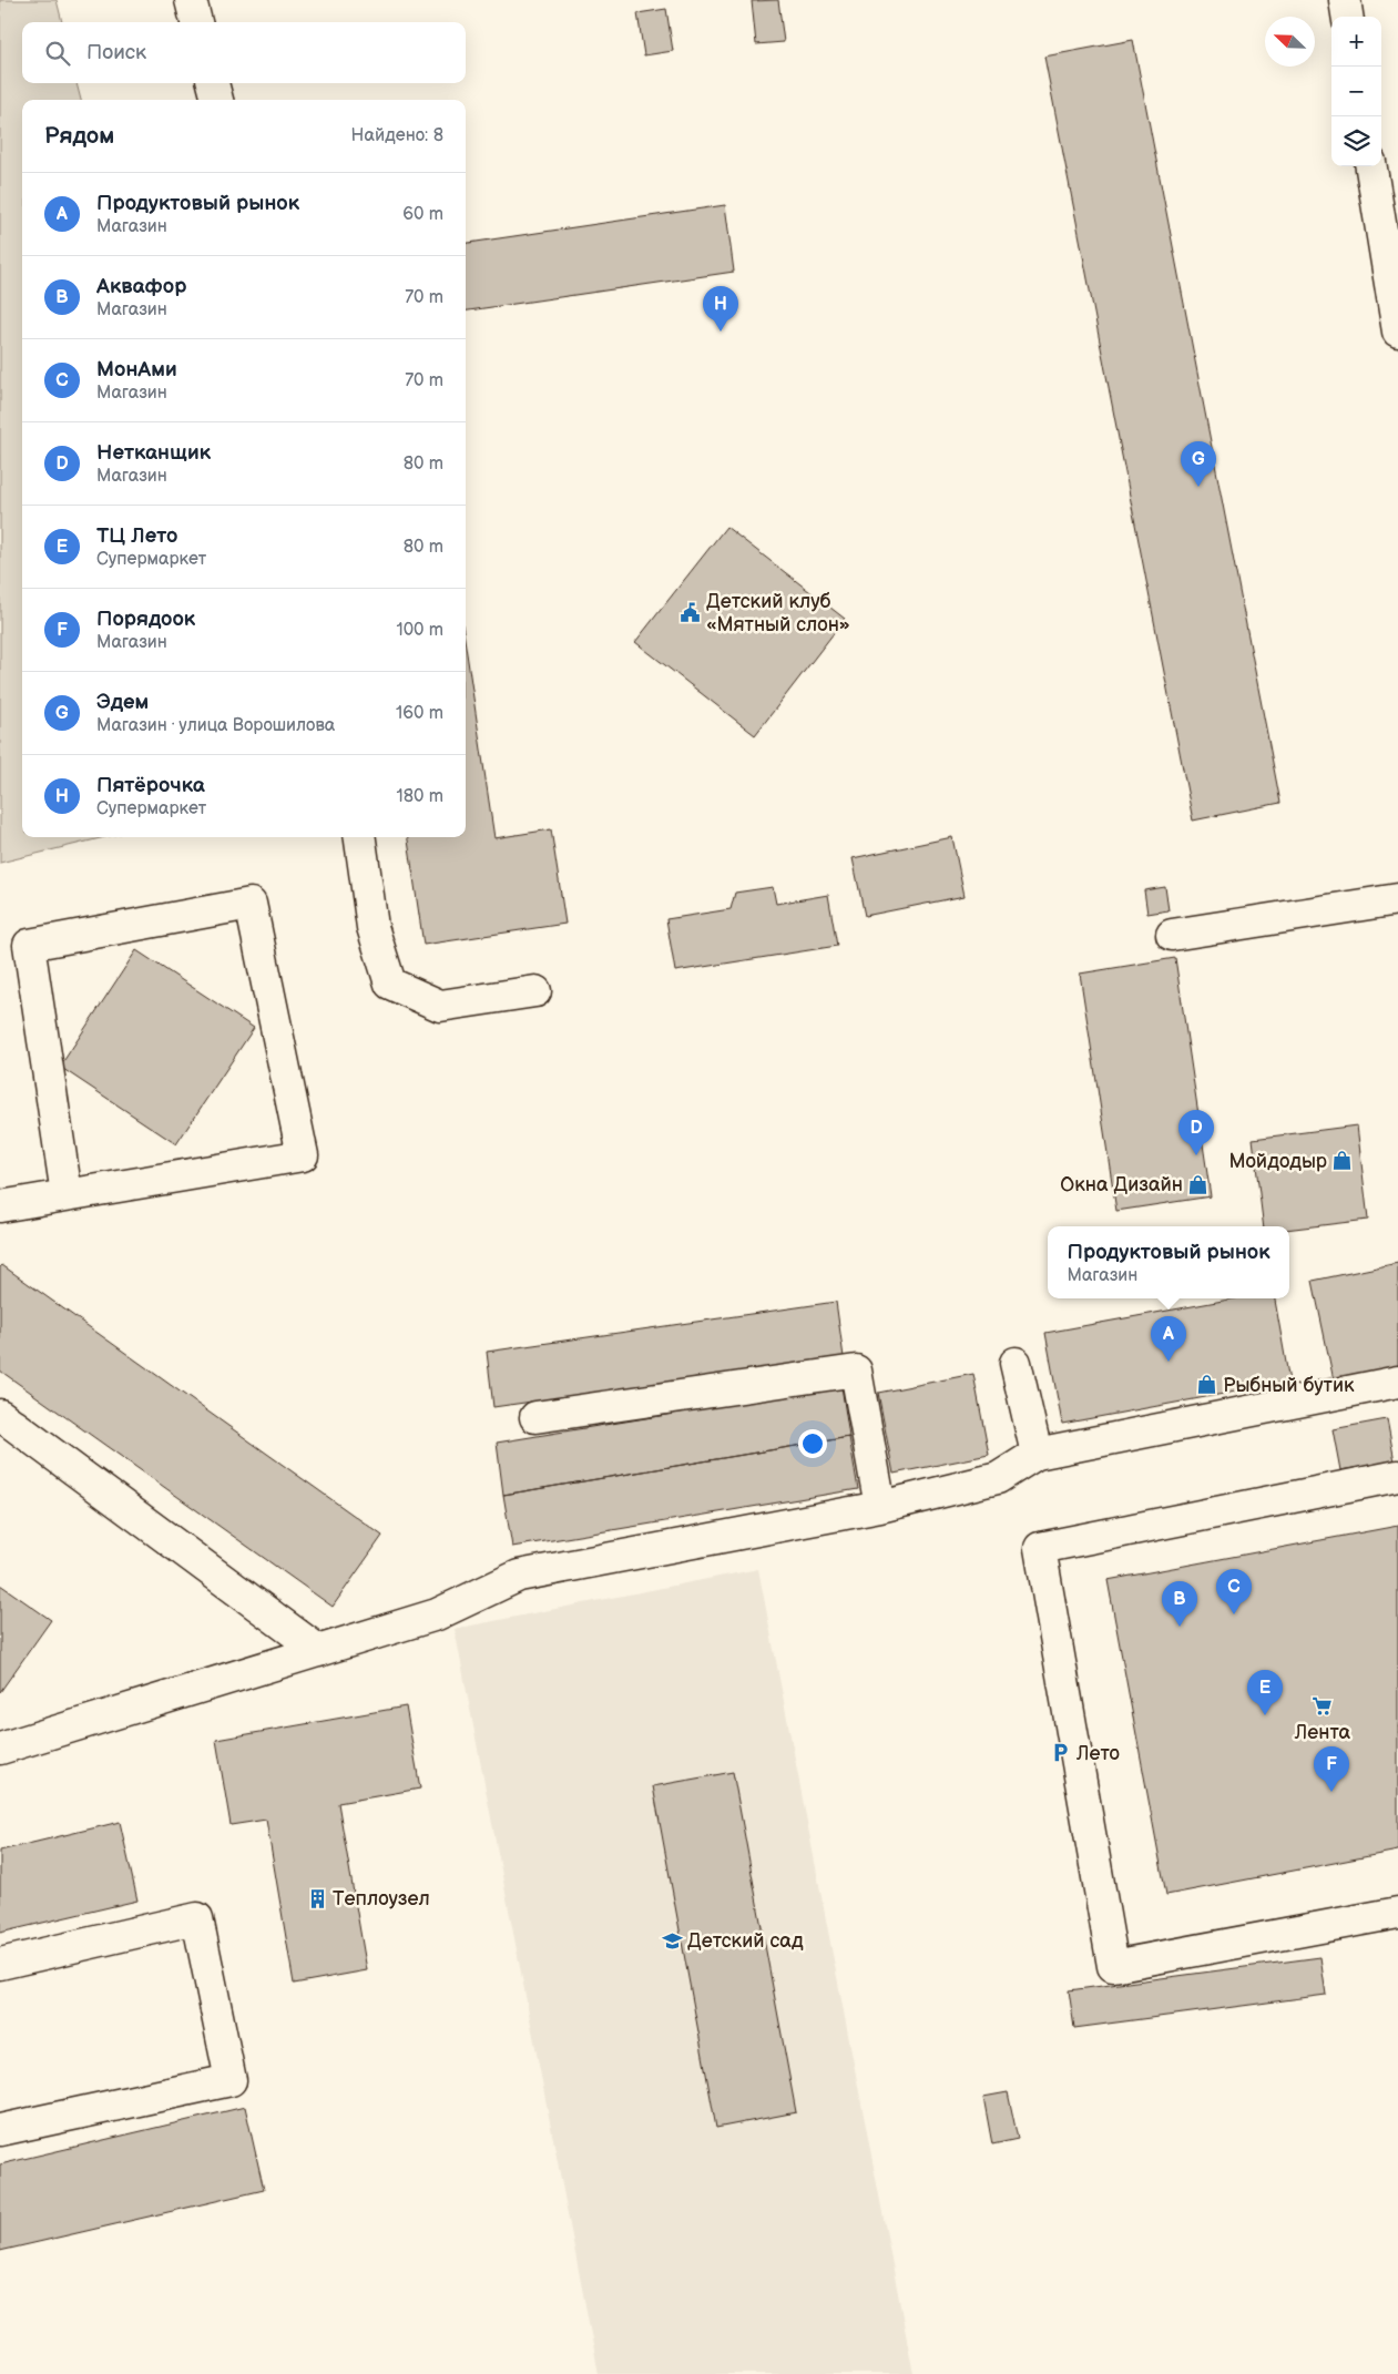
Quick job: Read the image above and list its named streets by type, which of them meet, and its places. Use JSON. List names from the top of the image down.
{
  "places": {
    "public building": ["Детский клуб «Мятный слон»"],
    "shop": ["Мойдодыр", "Окна Дизайн", "Рыбный бутик"],
    "supermarket": ["Лента"],
    "parking": ["Лето"],
    "building": ["Теплоузел"],
    "school or university": ["Детский сад"]
  },
  "north": "top left",
  "page": {
    "map_buttons": ["+", "−"],
    "search": "Поиск",
    "heading": ["Рядом", "Найдено: 8"],
    "list": [
      {
        "mark": "A",
        "name": "Продуктовый рынок",
        "note": "Магазин",
        "value": "60 m"
      },
      {
        "mark": "B",
        "name": "Аквафор",
        "note": "Магазин",
        "value": "70 m"
      },
      {
        "mark": "C",
        "name": "МонАми",
        "note": "Магазин",
        "value": "70 m"
      },
      {
        "mark": "D",
        "name": "Нетканщик",
        "note": "Магазин",
        "value": "80 m"
      },
      {
        "mark": "E",
        "name": "ТЦ Лето",
        "note": "Супермаркет",
        "value": "80 m"
      },
      {
        "mark": "F",
        "name": "Порядоок",
        "note": "Магазин",
        "value": "100 m"
      },
      {
        "mark": "G",
        "name": "Эдем",
        "note": "Магазин · улица Ворошилова",
        "value": "160 m"
      },
      {
        "mark": "H",
        "name": "Пятёрочка",
        "note": "Супермаркет",
        "value": "180 m"
      }
    ],
    "pins": [
      "H",
      "G",
      "D",
      "A",
      "C",
      "B",
      "E",
      "F"
    ],
    "popup": ["Продуктовый рынок", "Магазин"]
  }
}
